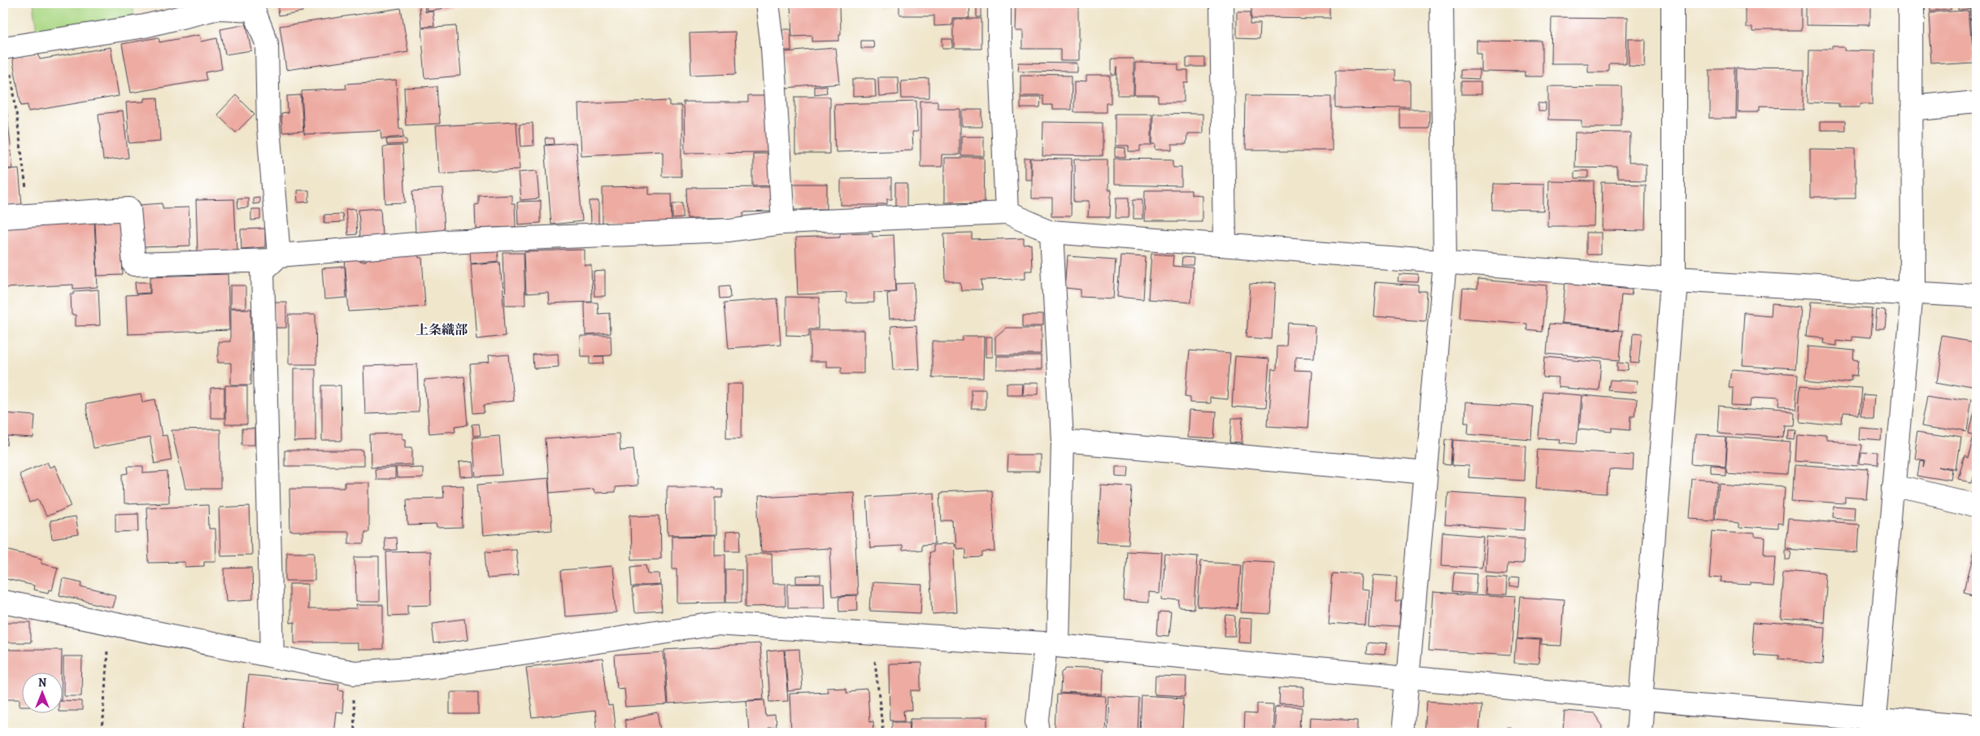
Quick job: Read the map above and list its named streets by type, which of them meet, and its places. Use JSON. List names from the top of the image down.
{
  "districts": ["上条織部"],
  "north": "top"
}
